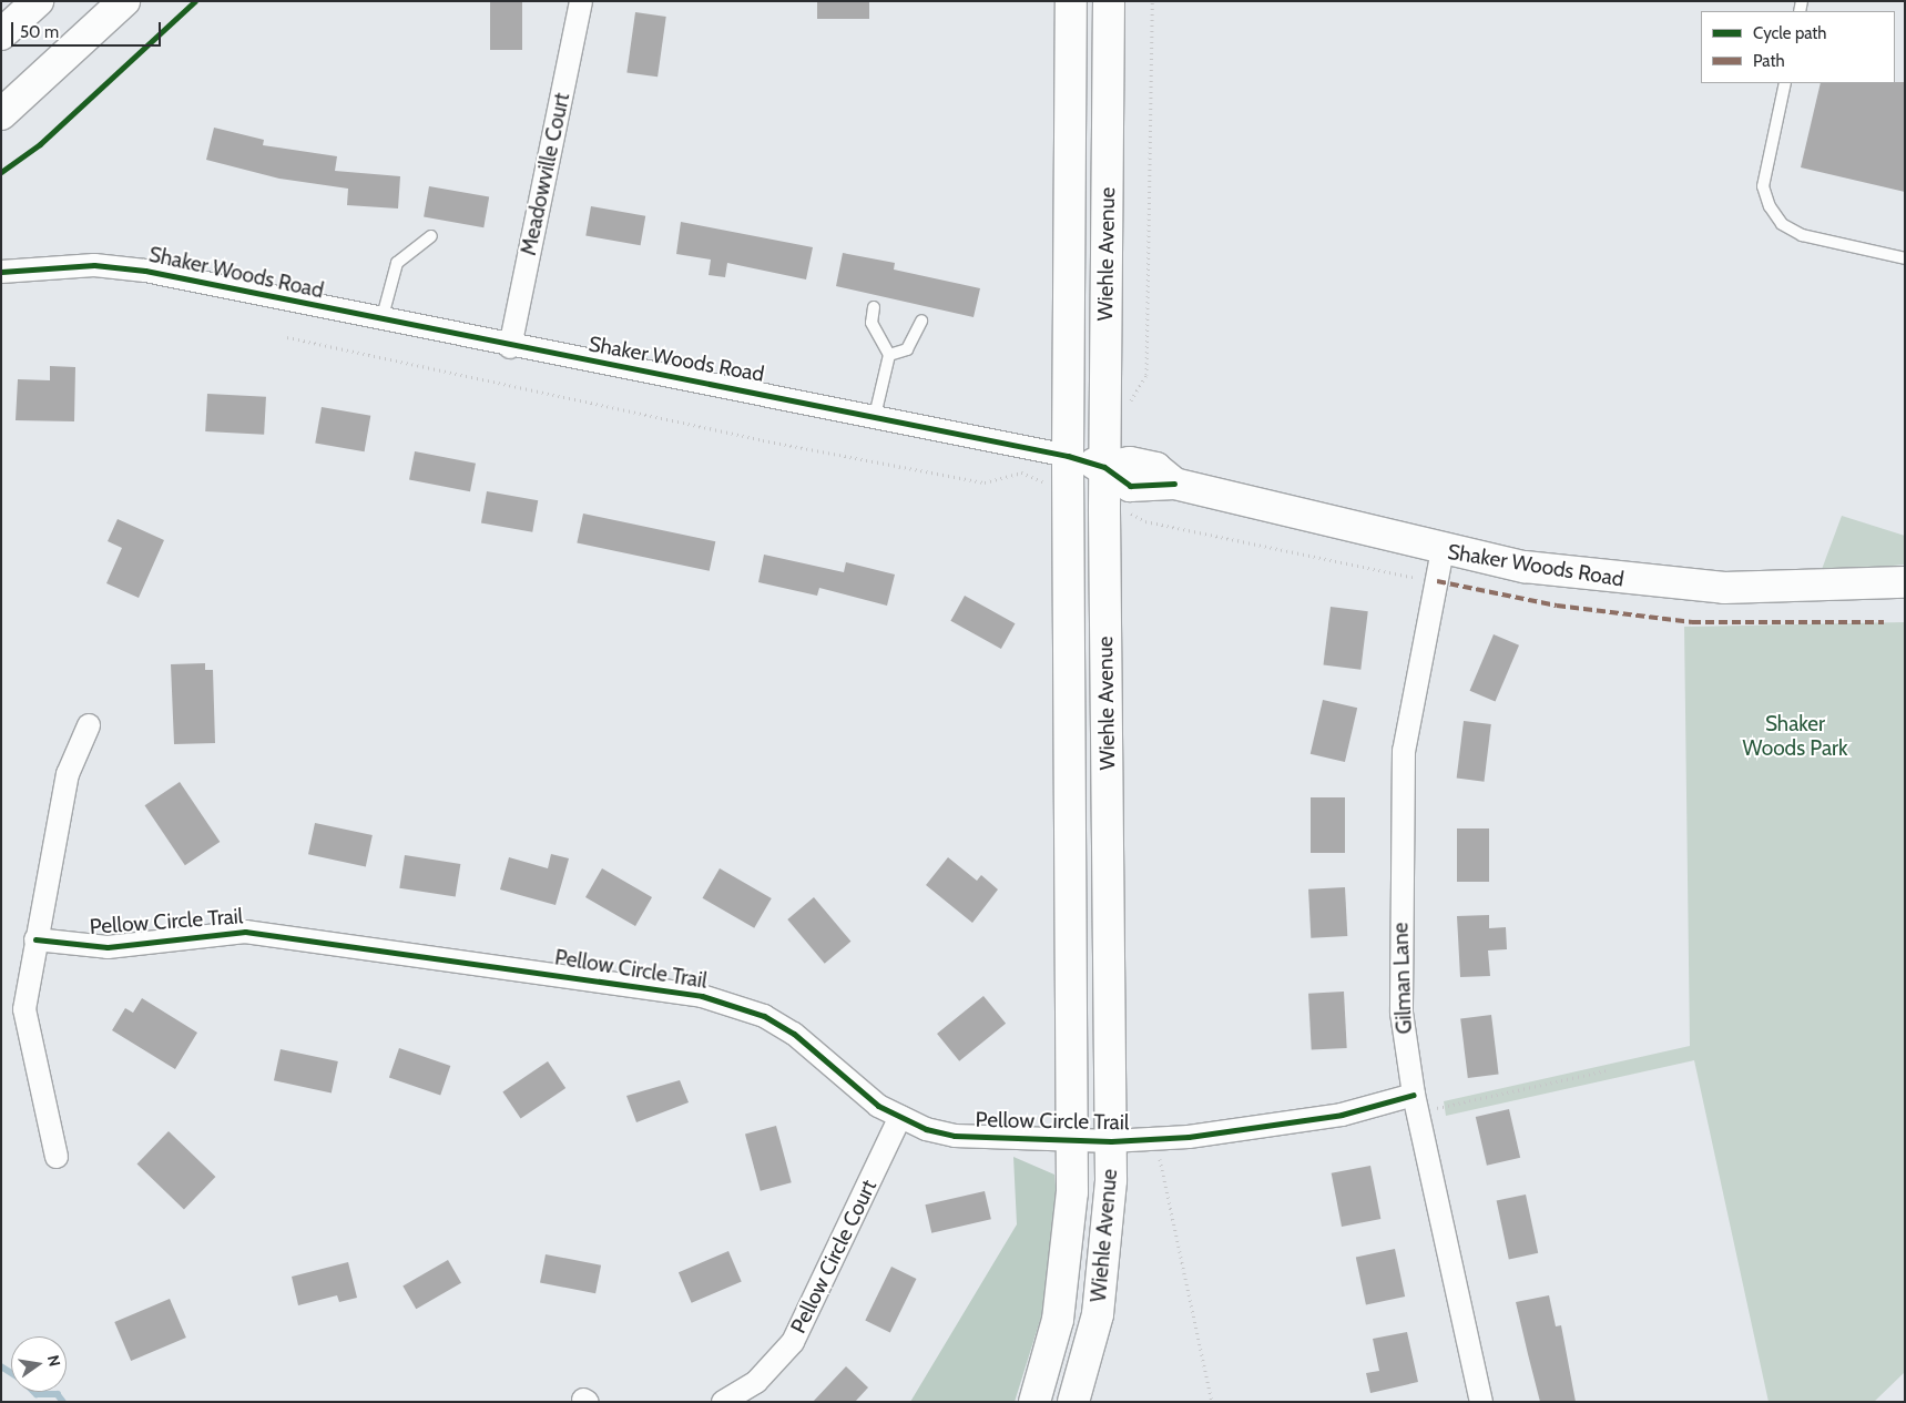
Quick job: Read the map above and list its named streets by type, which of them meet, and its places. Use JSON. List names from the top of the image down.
{
  "streets": {
    "main road": ["Wiehle Avenue", "Shaker Woods Road"],
    "street": [
      "Meadowville Court",
      "Pellow Circle Trail",
      "Gilman Lane",
      "Pellow Circle Court"
    ]
  },
  "crossings": [
    ["Meadowville Court", "Shaker Woods Road"],
    ["Wiehle Avenue", "Shaker Woods Road"],
    ["Wiehle Avenue", "Pellow Circle Trail"],
    ["Shaker Woods Road", "Gilman Lane"],
    ["Pellow Circle Trail", "Gilman Lane"],
    ["Pellow Circle Trail", "Pellow Circle Court"]
  ],
  "parks": ["Shaker Woods Park"],
  "legend": ["Cycle path", "Path"],
  "scale_bar": "50 m",
  "north": "right"
}
